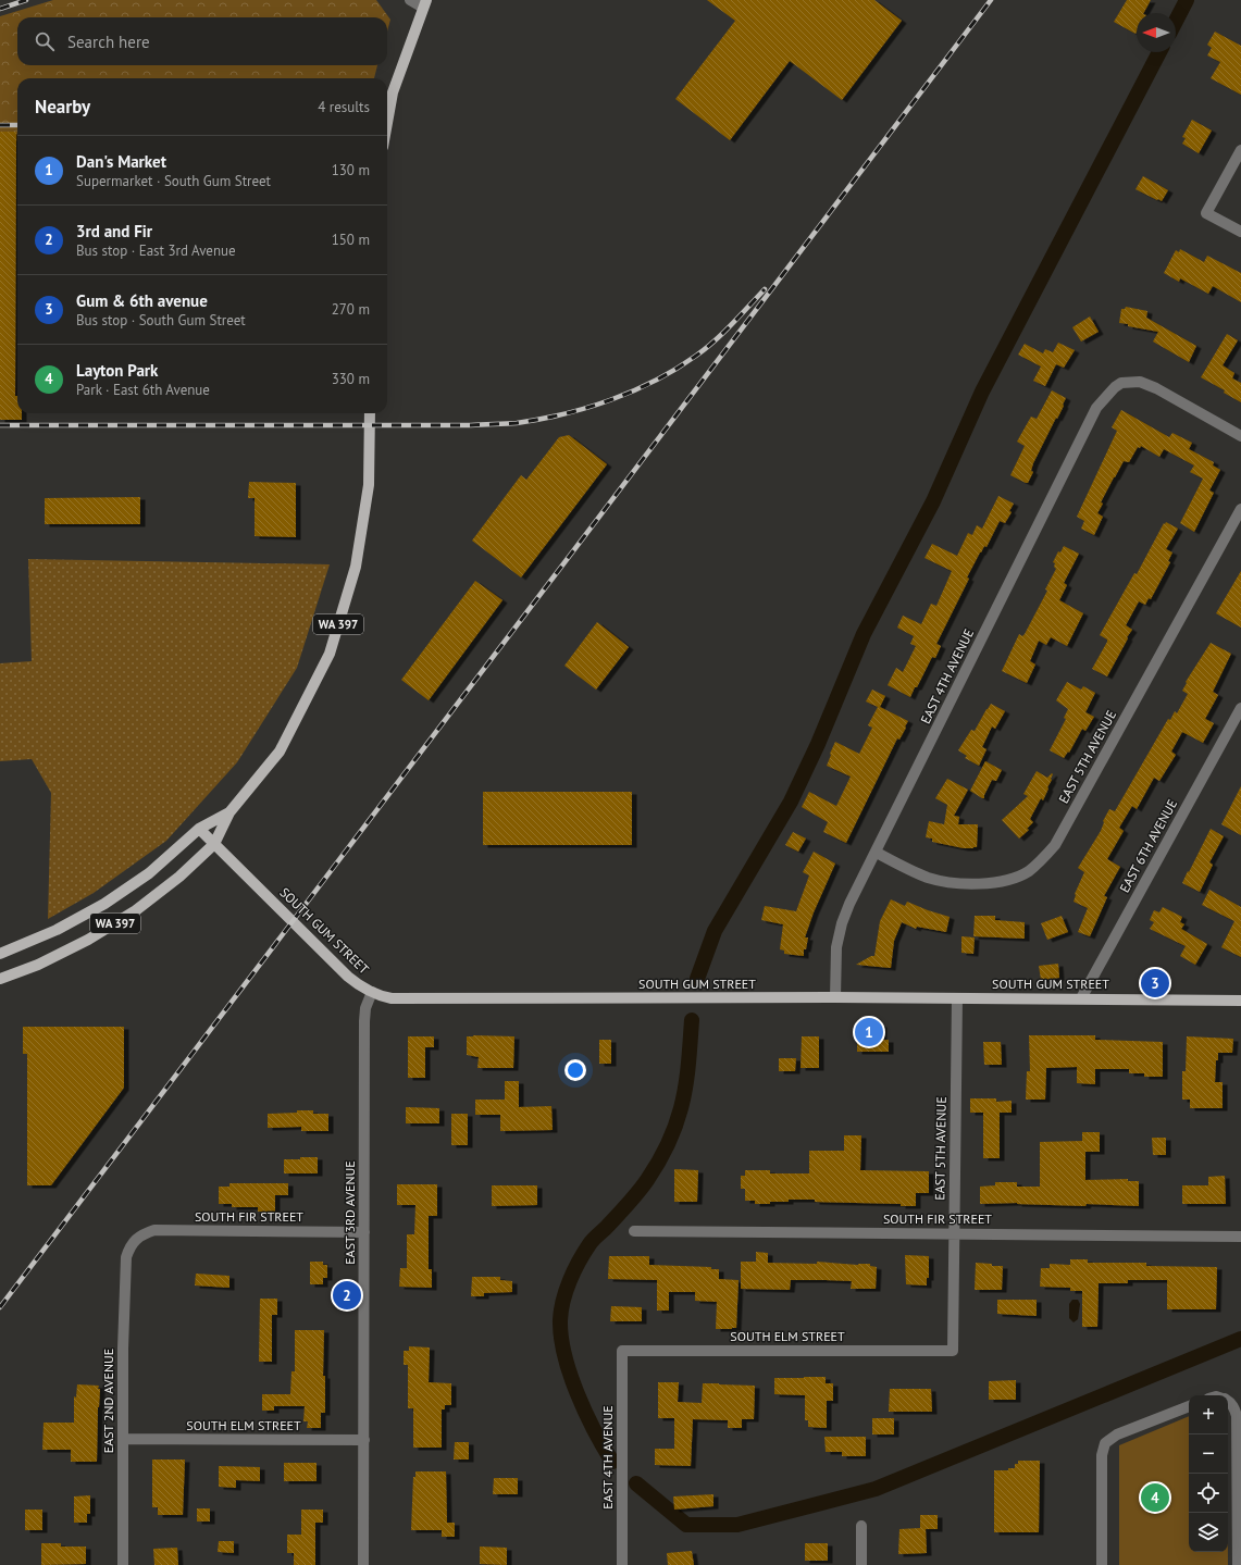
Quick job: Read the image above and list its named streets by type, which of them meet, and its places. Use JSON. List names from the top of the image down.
{
  "streets": {
    "main road": ["WA 397", "SOUTH GUM STREET"],
    "street": [
      "EAST 4TH AVENUE",
      "EAST 5TH AVENUE",
      "EAST 6TH AVENUE",
      "EAST 3RD AVENUE",
      "SOUTH FIR STREET",
      "SOUTH ELM STREET",
      "EAST 2ND AVENUE"
    ]
  },
  "crossings": [
    ["WA 397", "SOUTH GUM STREET"],
    ["EAST 4TH AVENUE", "EAST 5TH AVENUE"],
    ["EAST 4TH AVENUE", "SOUTH GUM STREET"],
    ["EAST 4TH AVENUE", "SOUTH ELM STREET"],
    ["EAST 5TH AVENUE", "SOUTH GUM STREET"],
    ["EAST 5TH AVENUE", "SOUTH FIR STREET"],
    ["EAST 5TH AVENUE", "SOUTH ELM STREET"],
    ["EAST 6TH AVENUE", "SOUTH GUM STREET"],
    ["SOUTH GUM STREET", "EAST 3RD AVENUE"],
    ["EAST 3RD AVENUE", "SOUTH FIR STREET"],
    ["EAST 3RD AVENUE", "SOUTH ELM STREET"],
    ["SOUTH FIR STREET", "EAST 2ND AVENUE"],
    ["SOUTH ELM STREET", "EAST 2ND AVENUE"]
  ],
  "north": "left",
  "page": {
    "search": "Search here",
    "heading": ["Nearby", "4 results"],
    "list": [
      {
        "mark": "1",
        "name": "Dan's Market",
        "note": "Supermarket · South Gum Street",
        "value": "130 m"
      },
      {
        "mark": "2",
        "name": "3rd and Fir",
        "note": "Bus stop · East 3rd Avenue",
        "value": "150 m"
      },
      {
        "mark": "3",
        "name": "Gum & 6th avenue",
        "note": "Bus stop · South Gum Street",
        "value": "270 m"
      },
      {
        "mark": "4",
        "name": "Layton Park",
        "note": "Park · East 6th Avenue",
        "value": "330 m"
      }
    ],
    "pins": [
      "3",
      "1",
      "2",
      "4"
    ],
    "map_buttons": ["+", "−"]
  }
}
